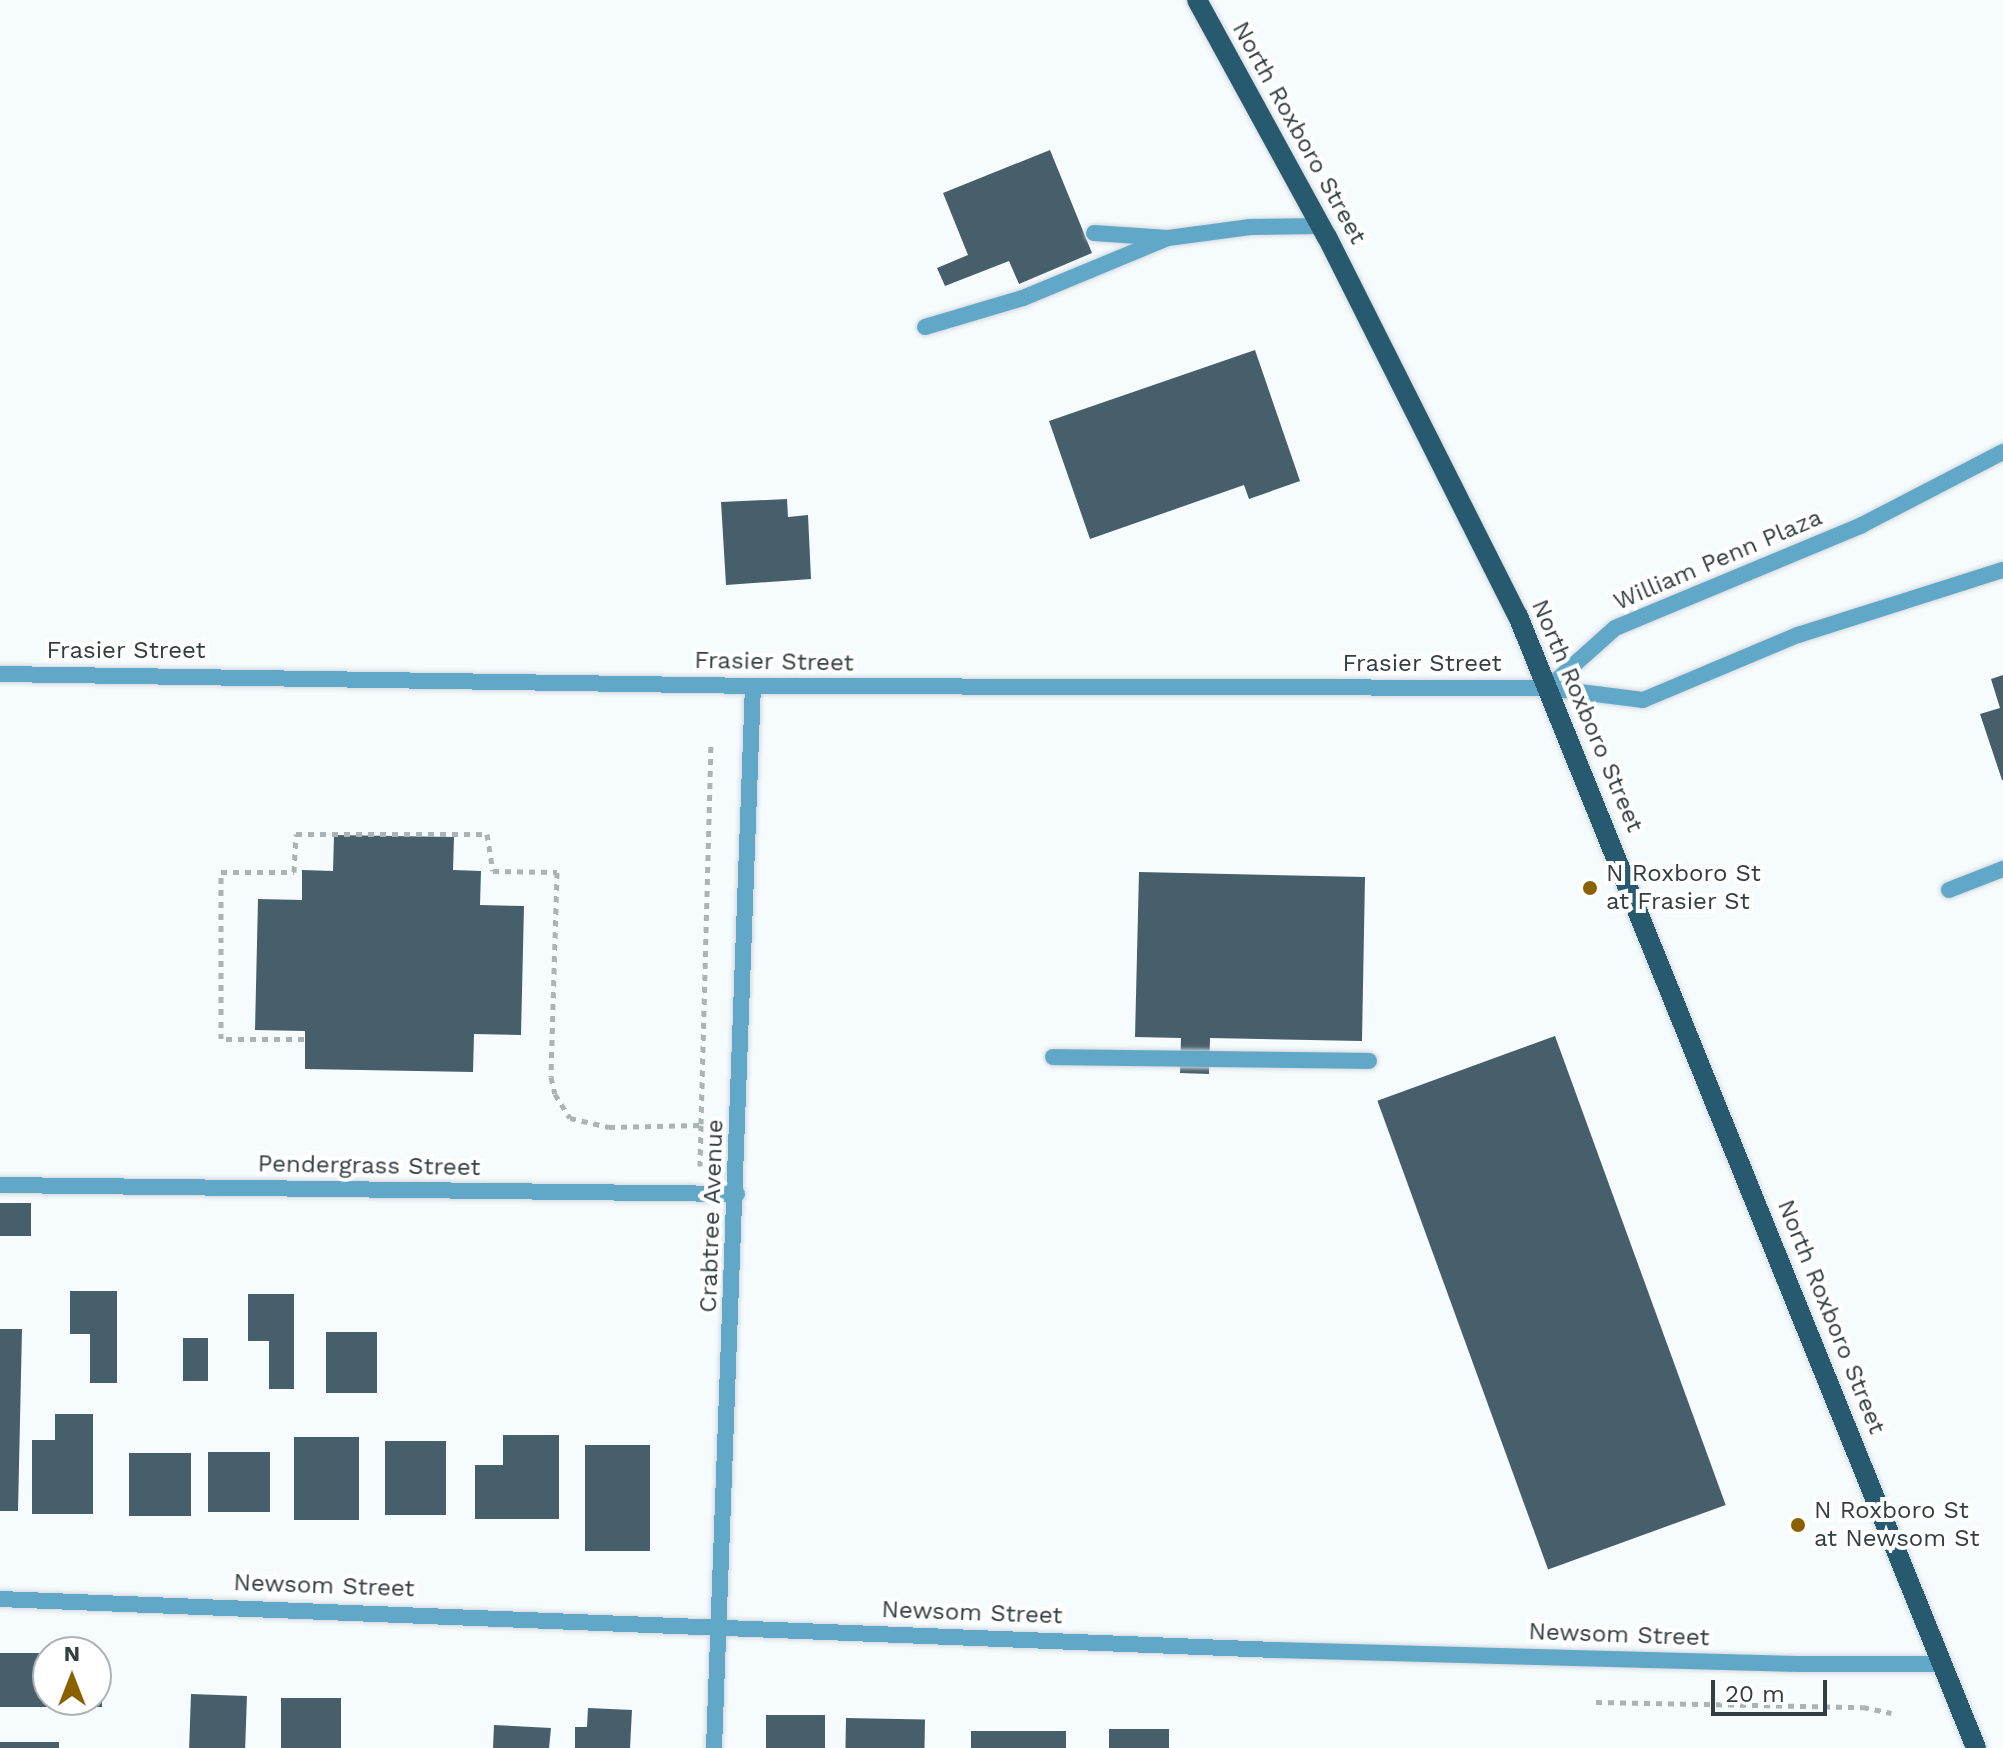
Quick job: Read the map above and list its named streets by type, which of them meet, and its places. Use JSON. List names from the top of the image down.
{
  "streets": {
    "main road": ["North Roxboro Street"],
    "street": [
      "William Penn Plaza",
      "Frasier Street",
      "Pendergrass Street",
      "Crabtree Avenue",
      "Newsom Street"
    ]
  },
  "crossings": [
    ["North Roxboro Street", "William Penn Plaza"],
    ["North Roxboro Street", "Frasier Street"],
    ["North Roxboro Street", "Newsom Street"],
    ["William Penn Plaza", "Frasier Street"],
    ["Frasier Street", "Crabtree Avenue"],
    ["Pendergrass Street", "Crabtree Avenue"],
    ["Crabtree Avenue", "Newsom Street"]
  ],
  "places": ["N Roxboro St at Frasier St", "N Roxboro St at Newsom St"],
  "scale_bar": "20 m",
  "north": "top"
}
